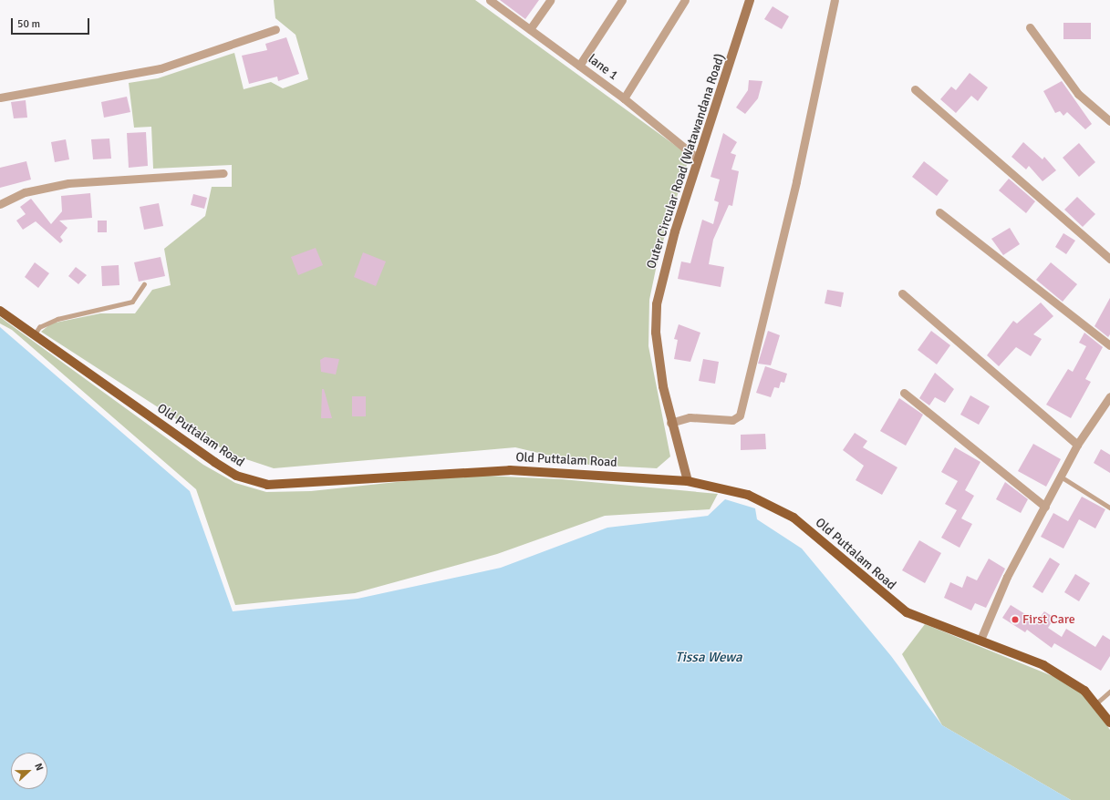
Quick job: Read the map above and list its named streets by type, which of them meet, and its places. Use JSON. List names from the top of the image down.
{
  "streets": {
    "main road": ["Outer Circular Road (Watawandana Road)", "Old Puttalam Road"],
    "street": ["lane 1"]
  },
  "crossings": [
    ["lane 1", "Outer Circular Road (Watawandana Road)"],
    ["Outer Circular Road (Watawandana Road)", "Old Puttalam Road"]
  ],
  "water": ["Tissa Wewa"],
  "places": ["First Care"],
  "scale_bar": "50 m",
  "north": "right"
}
